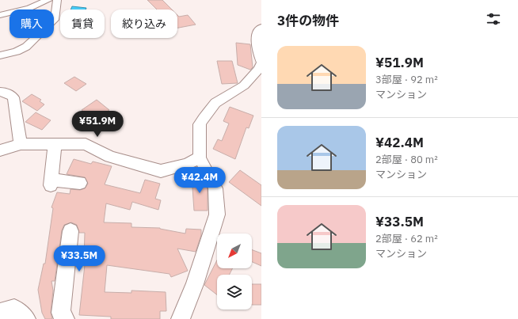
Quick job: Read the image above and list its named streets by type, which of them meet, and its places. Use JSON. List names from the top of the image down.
{
  "north": "bottom left",
  "page": {
    "heading": "3件の物件",
    "chip": ["購入", "賃貸", "絞り込み"],
    "list": [
      {
        "name": "¥51.9M",
        "note": "3部屋 · 92 m² · マンション"
      },
      {
        "name": "¥42.4M",
        "note": "2部屋 · 80 m² · マンション"
      },
      {
        "name": "¥33.5M",
        "note": "2部屋 · 62 m² · マンション"
      }
    ],
    "price": ["¥51.9M", "¥42.4M", "¥33.5M"]
  }
}
